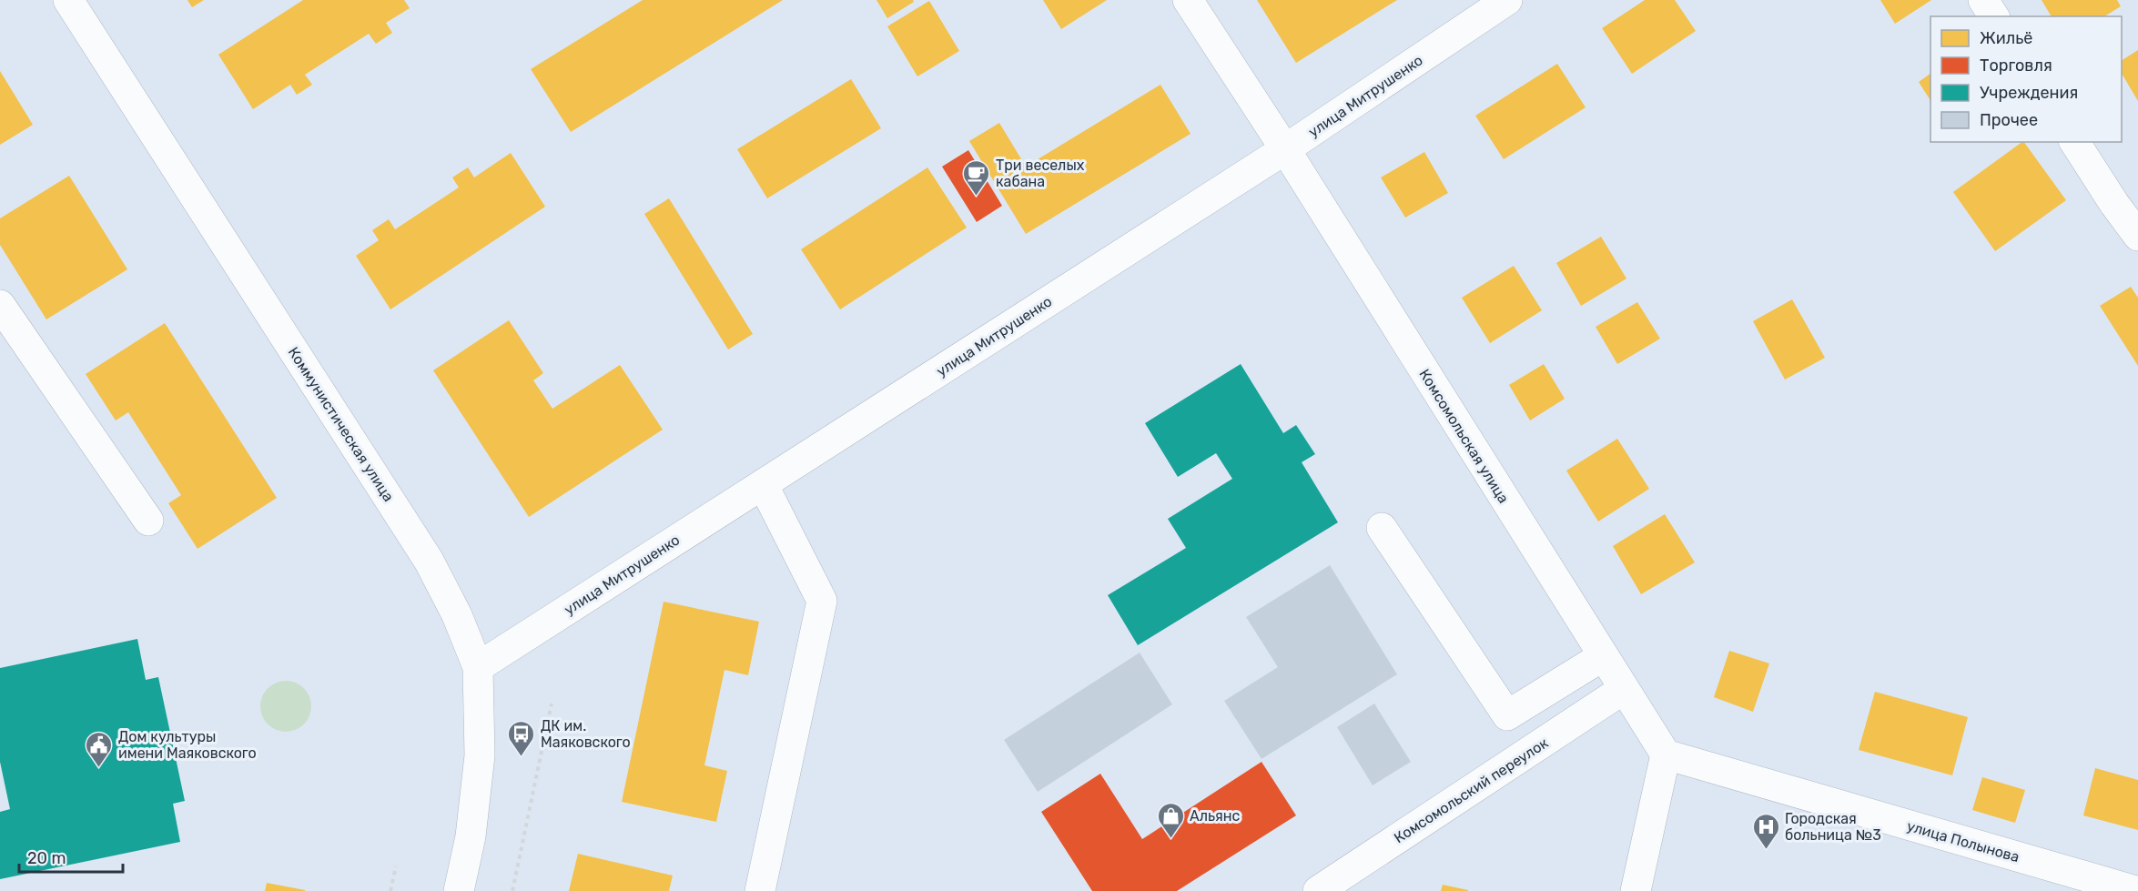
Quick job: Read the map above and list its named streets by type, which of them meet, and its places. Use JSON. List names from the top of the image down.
{
  "streets": {
    "street": [
      "улица Митрушенко",
      "Коммунистическая улица",
      "Комсомольская улица",
      "Комсомольский переулок",
      "улица Полынова"
    ]
  },
  "crossings": [
    ["улица Митрушенко", "Коммунистическая улица"],
    ["улица Митрушенко", "Комсомольская улица"],
    ["Комсомольская улица", "Комсомольский переулок"],
    ["Комсомольская улица", "улица Полынова"]
  ],
  "places": {
    "cafe": ["Три веселых кабана"],
    "bus stop": ["ДК им. Маяковского"],
    "public building": ["Дом культуры имени Маяковского"],
    "shop": ["Альянс"],
    "hospital": ["Городская больница №3"]
  },
  "legend": [
    "Жильё",
    "Торговля",
    "Учреждения",
    "Прочее"
  ],
  "scale_bar": "20 m"
}
